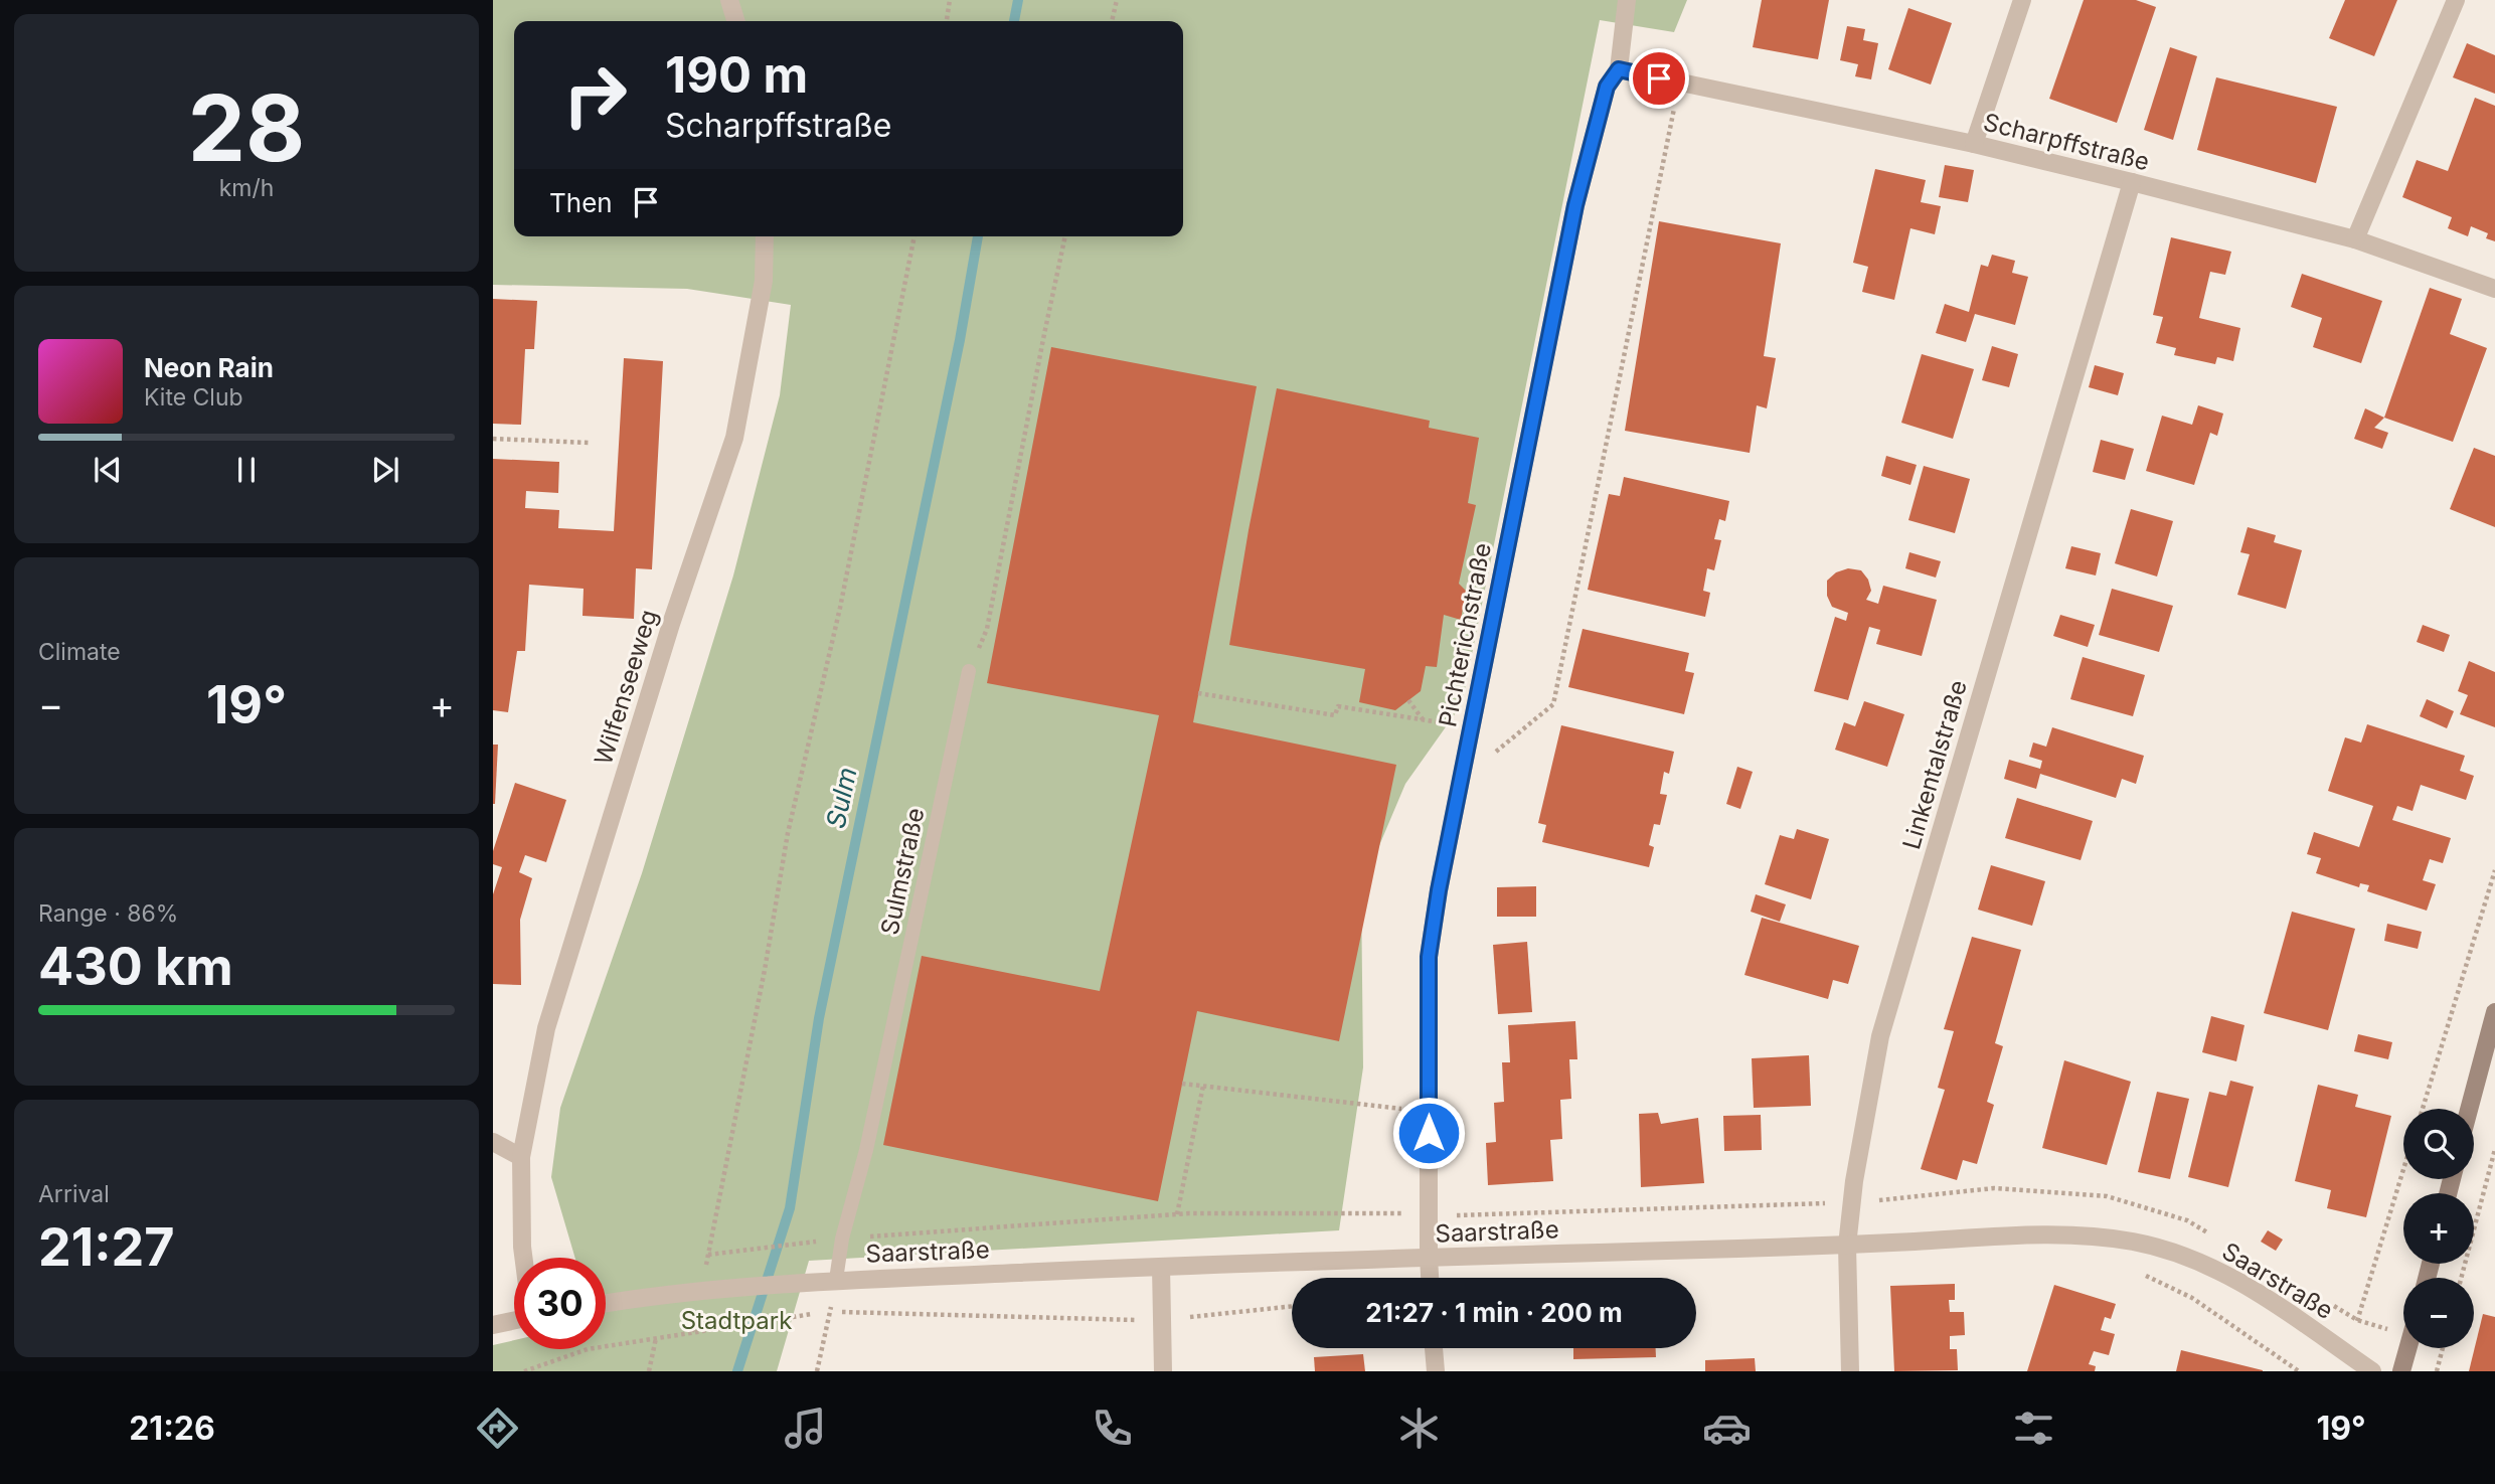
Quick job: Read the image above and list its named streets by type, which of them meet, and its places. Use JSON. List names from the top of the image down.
{
  "streets": {
    "street": [
      "Scharpffstraße",
      "Pichterichstraße",
      "Wilfenseeweg",
      "Linkentalstraße",
      "Saarstraße"
    ],
    "lane": ["Sulmstraße"]
  },
  "crossings": [
    ["Scharpffstraße", "Pichterichstraße"],
    ["Scharpffstraße", "Linkentalstraße"],
    ["Pichterichstraße", "Saarstraße"],
    ["Linkentalstraße", "Saarstraße"],
    ["Sulmstraße", "Saarstraße"]
  ],
  "water": ["Sulm"],
  "parks": ["Stadtpark"],
  "page": {
    "tile": [
      ["28", "km/h"],
      "Climate",
      ["Range · 86%", "430 km"],
      ["Arrival", "21:27"]
    ],
    "turn": ["190 m", "Scharpffstraße"],
    "then": "Then",
    "song": ["Neon Rain", "Kite Club"],
    "heat": ["−", "19°", "+"],
    "map_buttons": ["+", "−"],
    "limit": "30",
    "trip": "21:27 · 1 min · 200 m",
    "tabs": ["21:26", "19°"]
  }
}
